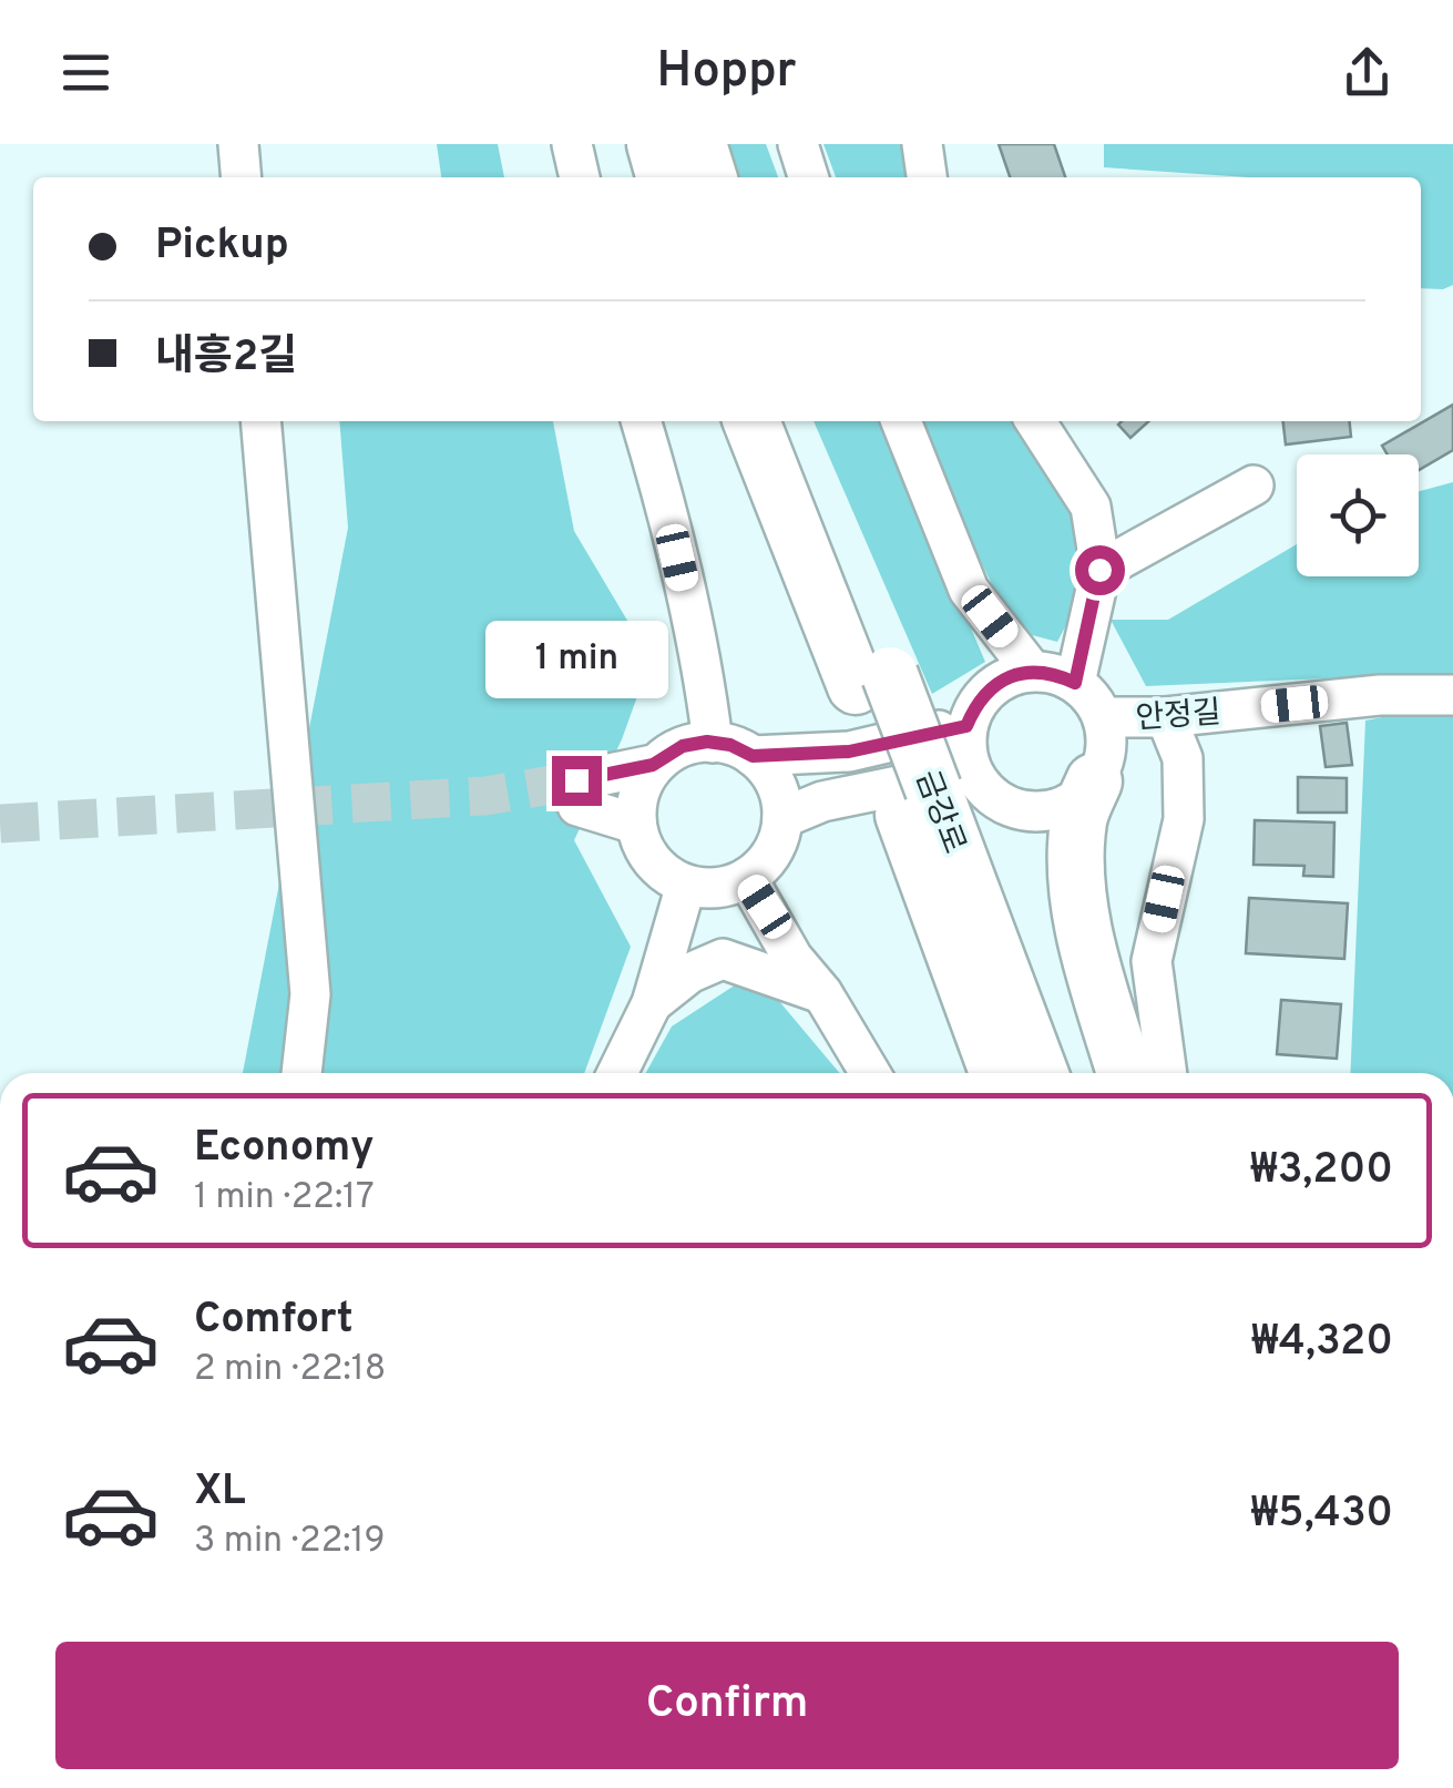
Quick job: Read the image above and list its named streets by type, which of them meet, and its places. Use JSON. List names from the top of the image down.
{
  "streets": {
    "highway": ["금강로"],
    "street": ["안정길"]
  },
  "page": {
    "header": "Hoppr",
    "banner": ["Pickup", "내흥2길"],
    "bubble": "1 min",
    "list": [
      {
        "name": "Economy",
        "note": "1 min · 22:17",
        "value": "₩3,200"
      },
      {
        "name": "Comfort",
        "note": "2 min · 22:18",
        "value": "₩4,320"
      },
      {
        "name": "XL",
        "note": "3 min · 22:19",
        "value": "₩5,430"
      }
    ],
    "buttons": "Confirm"
  }
}
